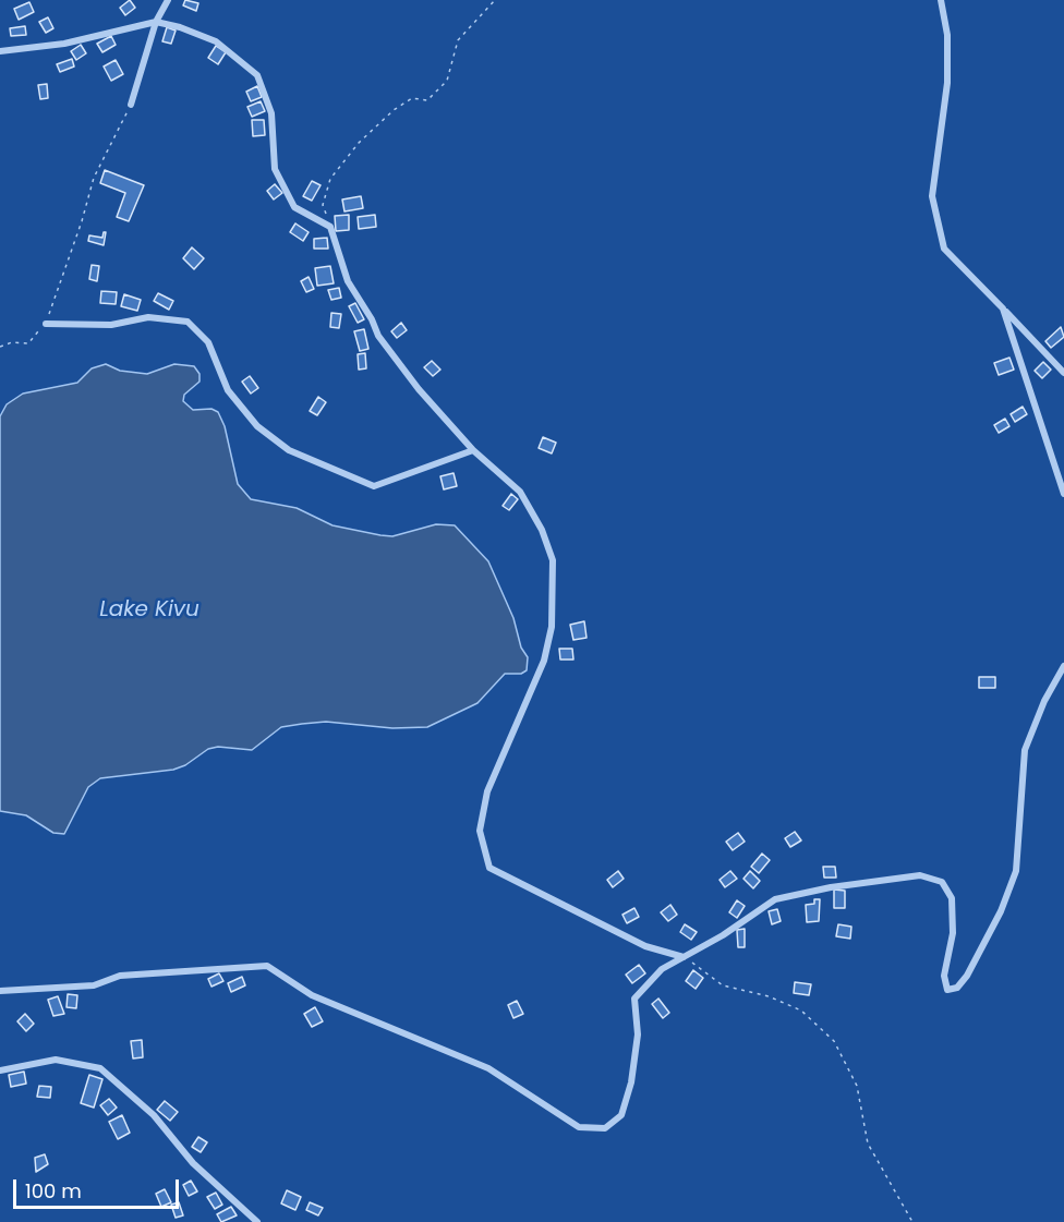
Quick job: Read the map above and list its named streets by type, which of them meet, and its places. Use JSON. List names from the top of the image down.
{
  "water": ["Lake Kivu"],
  "scale_bar": "100 m"
}
